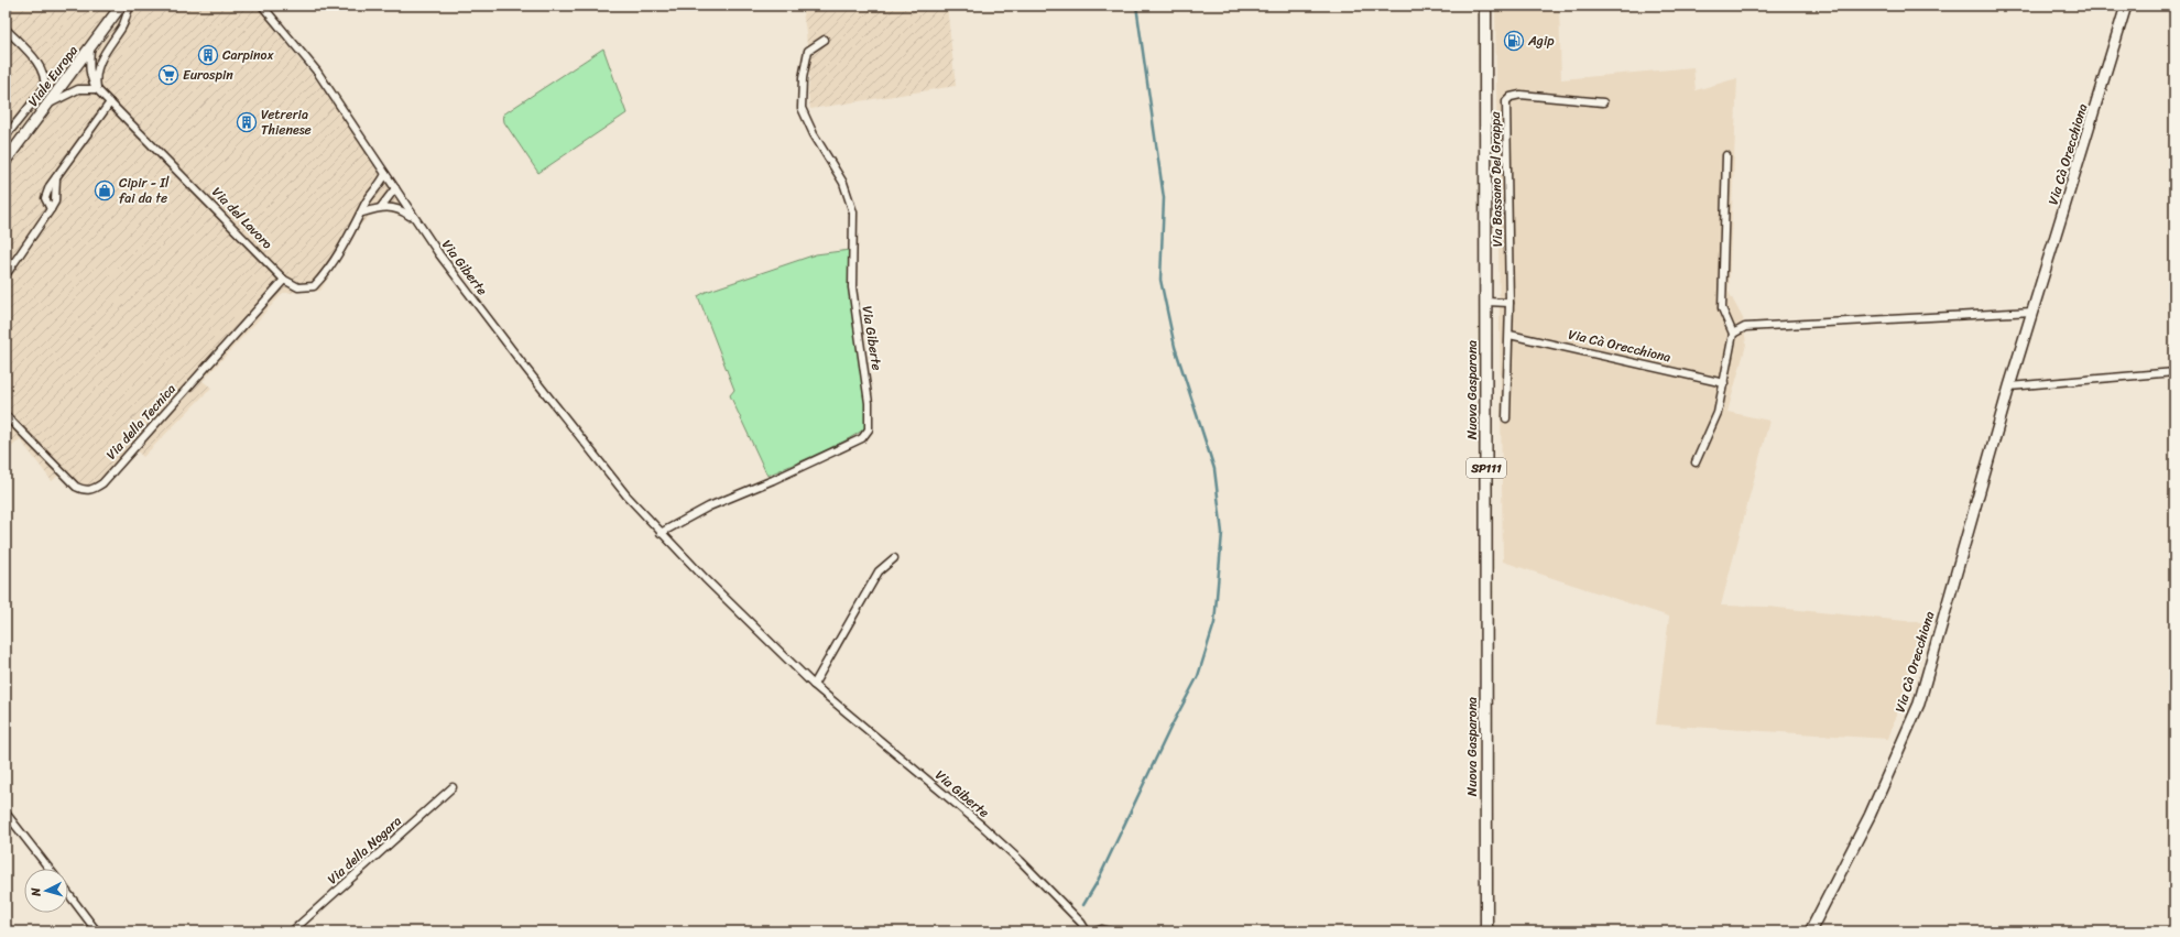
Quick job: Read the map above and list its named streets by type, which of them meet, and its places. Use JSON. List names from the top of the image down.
{
  "streets": {
    "main road": [
      "Viale Europa",
      "Via Cà Orecchiona",
      "Nuova Gasparona",
      "SP111"
    ],
    "street": [
      "Via Bassano Del Grappa",
      "Via del Lavoro",
      "Via Giberte",
      "Via della Tecnica",
      "Via della Nogara"
    ]
  },
  "crossings": [
    ["Viale Europa", "Via del Lavoro"],
    ["Via Cà Orecchiona", "Via Bassano Del Grappa"],
    ["Via del Lavoro", "Via Giberte"],
    ["Via del Lavoro", "Via della Tecnica"]
  ],
  "places": {
    "fuel station": ["Agip"],
    "building": ["Carpinox", "Vetreria Thienese"],
    "supermarket": ["Eurospin"],
    "shop": ["Cipir - Il fai da te"]
  },
  "north": "left"
}
